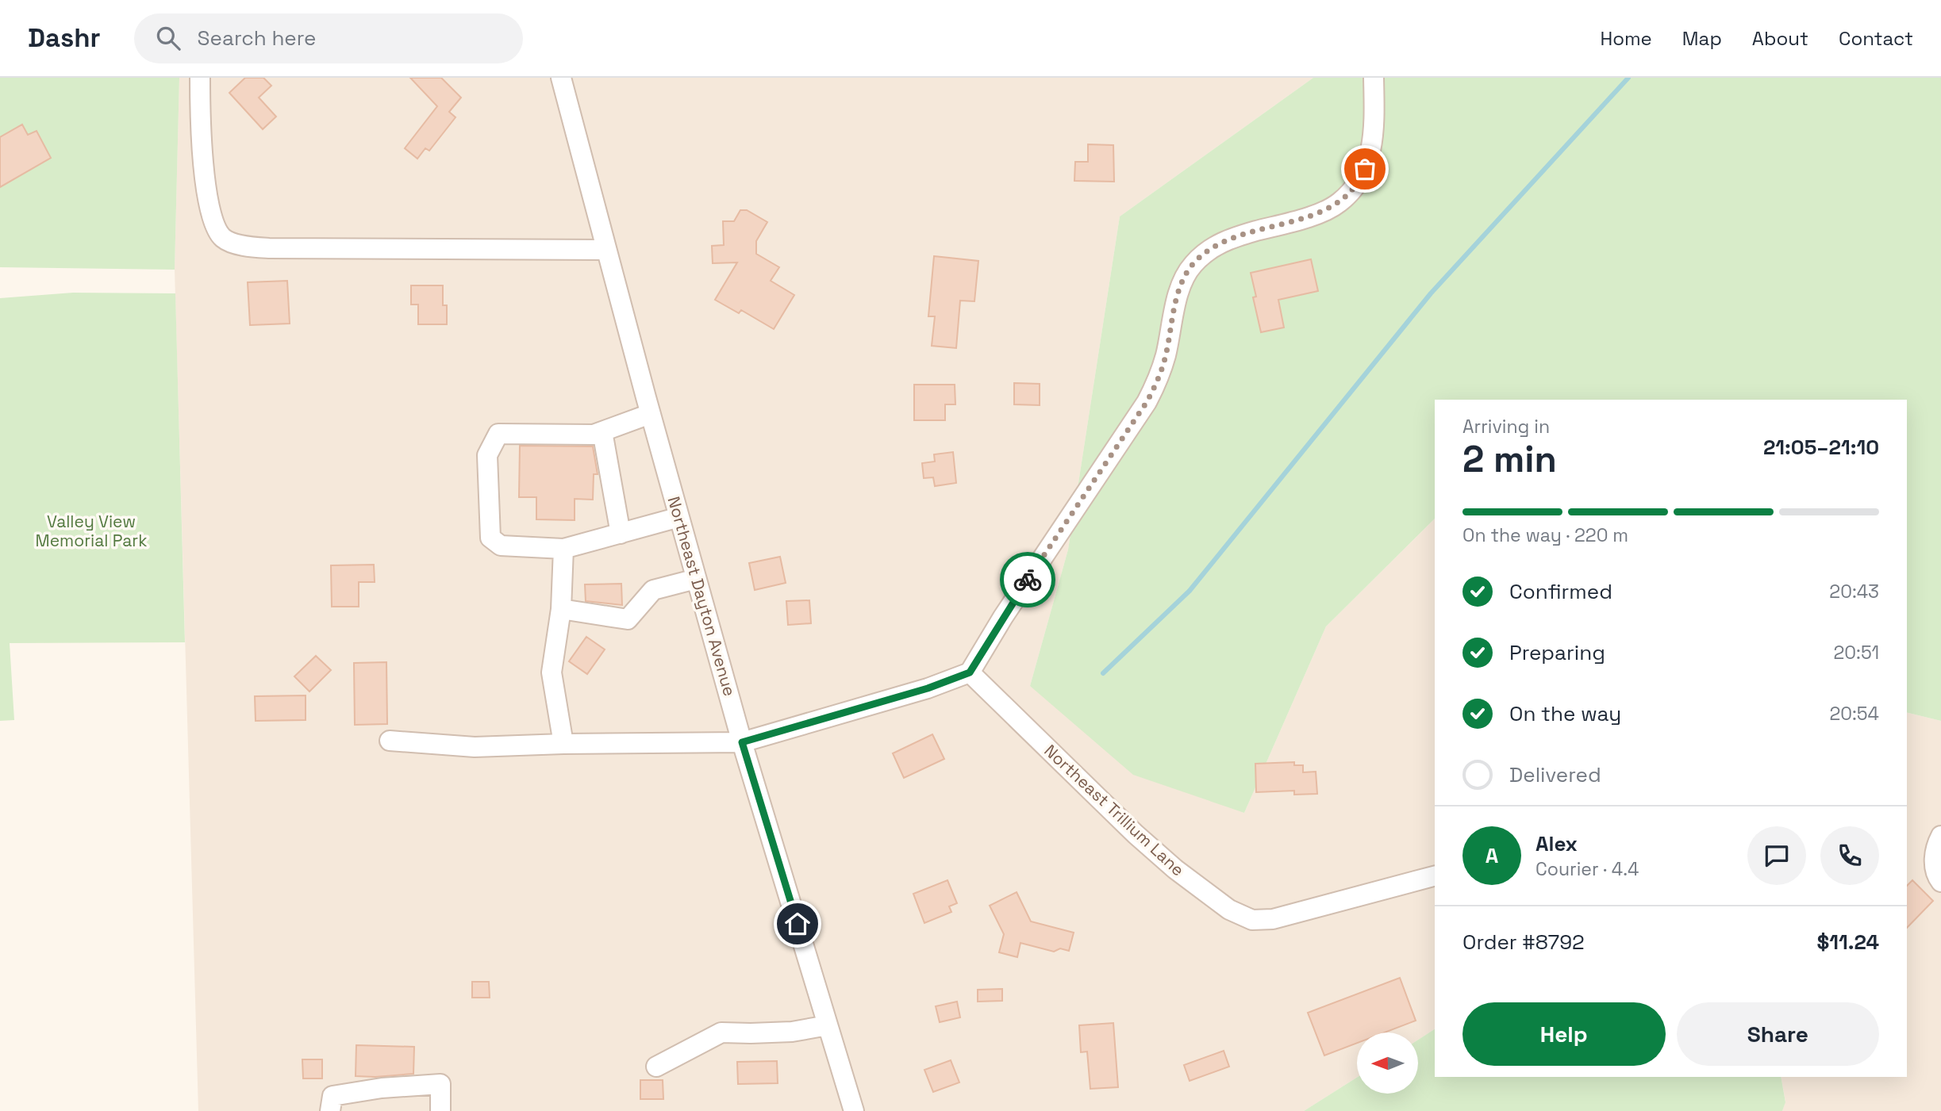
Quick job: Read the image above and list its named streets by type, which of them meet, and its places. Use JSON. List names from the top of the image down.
{
  "streets": {
    "street": ["Northeast Dayton Avenue", "Northeast Trillium Lane"]
  },
  "parks": ["Valley View Memorial Park"],
  "north": "left",
  "page": {
    "header": "Dashr",
    "search": "Search here",
    "nav": [
      "Home",
      "Map",
      "About",
      "Contact"
    ],
    "heading": ["2 min", "Arriving in", "21:05–21:10"],
    "panel": [
      "Alex",
      "Courier · 4.4",
      "Order #8792",
      "$11.24"
    ],
    "bar": "On the way · 220 m",
    "list": [
      ["Confirmed", "20:43"],
      ["Preparing", "20:51"],
      ["On the way", "20:54"],
      "Delivered"
    ],
    "round": "A",
    "buttons": ["Help", "Share"]
  }
}
